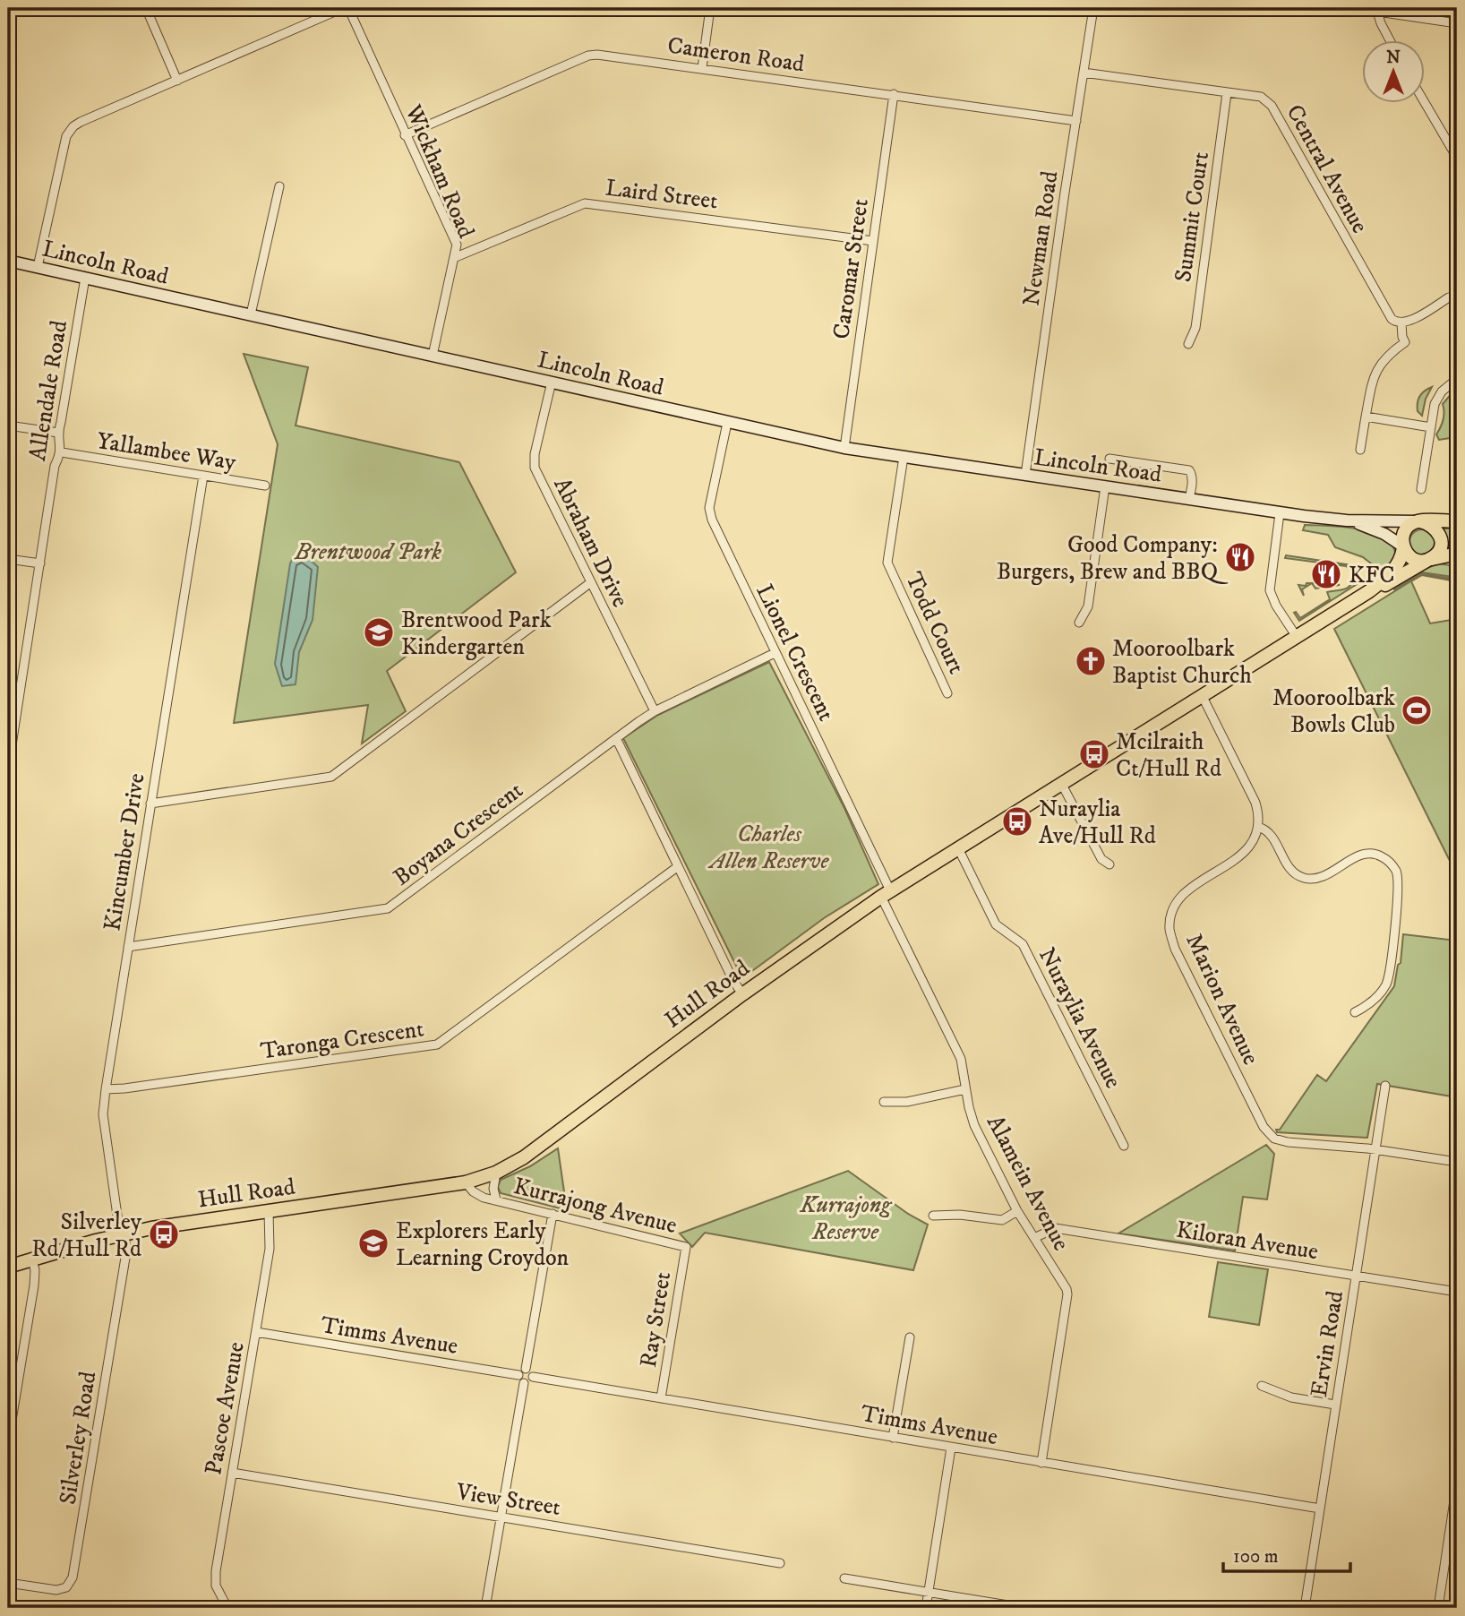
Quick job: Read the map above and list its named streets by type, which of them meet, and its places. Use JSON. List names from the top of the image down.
{
  "streets": {
    "main road": ["Lincoln Road", "Hull Road"],
    "street": [
      "Cameron Road",
      "Central Avenue",
      "Wickham Road",
      "Laird Street",
      "Summit Court",
      "Newman Road",
      "Caromar Street",
      "Allendale Road",
      "Yallambee Way",
      "Abraham Drive",
      "Todd Court",
      "Lionel Crescent",
      "Boyana Crescent",
      "Kincumber Drive",
      "Marion Avenue",
      "Nuraylia Avenue",
      "Taronga Crescent",
      "Alamein Avenue",
      "Kurrajong Avenue",
      "Kiloran Avenue",
      "Ray Street",
      "Timms Avenue",
      "Ervin Road",
      "Pascoe Avenue",
      "Silverley Road",
      "View Street"
    ]
  },
  "crossings": [
    ["Cameron Road", "Wickham Road"],
    ["Cameron Road", "Newman Road"],
    ["Cameron Road", "Caromar Street"],
    ["Central Avenue", "Summit Court"],
    ["Central Avenue", "Newman Road"],
    ["Wickham Road", "Laird Street"],
    ["Wickham Road", "Lincoln Road"],
    ["Laird Street", "Caromar Street"],
    ["Newman Road", "Lincoln Road"],
    ["Lincoln Road", "Caromar Street"],
    ["Lincoln Road", "Allendale Road"],
    ["Lincoln Road", "Abraham Drive"],
    ["Lincoln Road", "Todd Court"],
    ["Lincoln Road", "Lionel Crescent"],
    ["Lincoln Road", "Hull Road"],
    ["Allendale Road", "Yallambee Way"],
    ["Yallambee Way", "Kincumber Drive"],
    ["Abraham Drive", "Boyana Crescent"],
    ["Lionel Crescent", "Boyana Crescent"],
    ["Lionel Crescent", "Hull Road"],
    ["Lionel Crescent", "Alamein Avenue"],
    ["Boyana Crescent", "Kincumber Drive"],
    ["Kincumber Drive", "Hull Road"],
    ["Kincumber Drive", "Taronga Crescent"],
    ["Kincumber Drive", "Silverley Road"],
    ["Hull Road", "Nuraylia Avenue"],
    ["Hull Road", "Alamein Avenue"],
    ["Hull Road", "Kurrajong Avenue"],
    ["Hull Road", "Pascoe Avenue"],
    ["Hull Road", "Silverley Road"],
    ["Marion Avenue", "Ervin Road"],
    ["Alamein Avenue", "Kiloran Avenue"],
    ["Alamein Avenue", "Timms Avenue"],
    ["Kurrajong Avenue", "Ray Street"],
    ["Kiloran Avenue", "Ervin Road"],
    ["Ray Street", "Timms Avenue"],
    ["Timms Avenue", "Ervin Road"],
    ["Timms Avenue", "Pascoe Avenue"],
    ["Pascoe Avenue", "View Street"]
  ],
  "parks": ["Brentwood Park", "Charles Allen Reserve", "Kurrajong Reserve"],
  "places": {
    "restaurant": ["Good Company: Burgers, Brew and BBQ", "KFC"],
    "school or university": ["Brentwood Park Kindergarten", "Explorers Early Learning Croydon"],
    "church": ["Mooroolbark Baptist Church"],
    "sports": ["Mooroolbark Bowls Club"],
    "bus stop": ["Mcilraith Ct/Hull Rd", "Nuraylia Ave/Hull Rd", "Silverley Rd/Hull Rd"]
  },
  "scale_bar": "100 m",
  "north": "top"
}
